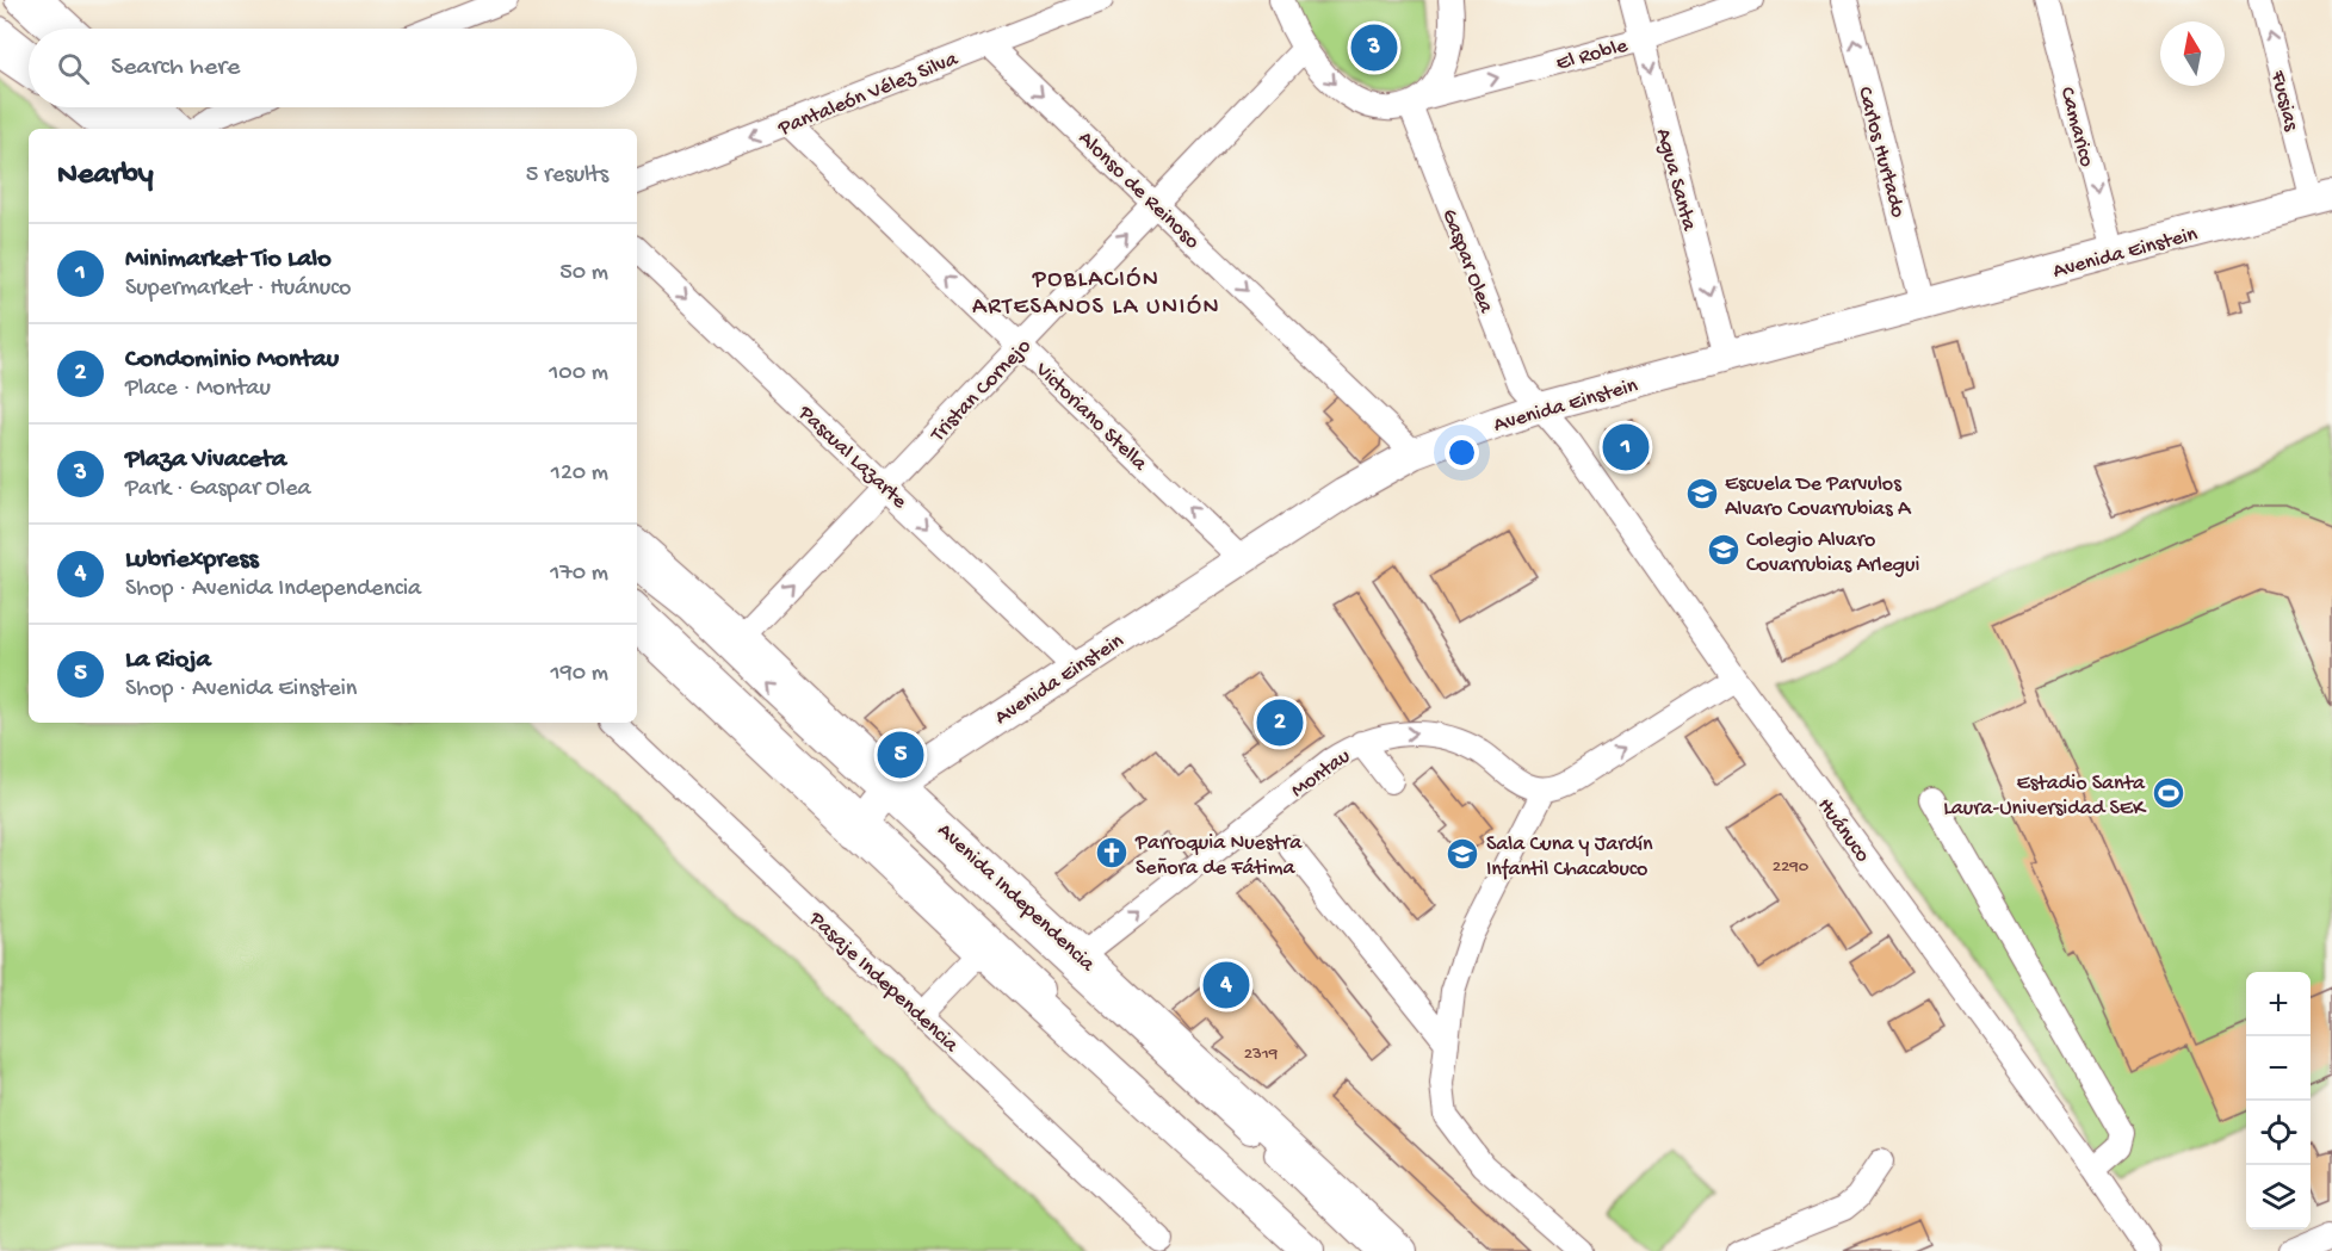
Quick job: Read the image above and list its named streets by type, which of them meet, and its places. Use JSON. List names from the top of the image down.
{
  "streets": {
    "main road": ["Avenida Einstein", "Avenida Independencia"],
    "street": [
      "El Roble",
      "Pantaleón Vélez Silva",
      "Fucsias",
      "Camarico",
      "Carlos Hurtado",
      "Agua Santa",
      "Alonso de Reinoso",
      "Gaspar Olea",
      "Tristan Cornejo",
      "Victoriano Stella",
      "Pascual Lazarte",
      "Montau",
      "Huánuco",
      "Pasaje Independencia"
    ]
  },
  "crossings": [
    ["El Roble", "Agua Santa"],
    ["El Roble", "Gaspar Olea"],
    ["Pantaleón Vélez Silva", "Alonso de Reinoso"],
    ["Pantaleón Vélez Silva", "Victoriano Stella"],
    ["Fucsias", "Avenida Einstein"],
    ["Camarico", "Avenida Einstein"],
    ["Carlos Hurtado", "Avenida Einstein"],
    ["Agua Santa", "Avenida Einstein"],
    ["Alonso de Reinoso", "Avenida Einstein"],
    ["Alonso de Reinoso", "Tristan Cornejo"],
    ["Avenida Einstein", "Gaspar Olea"],
    ["Avenida Einstein", "Victoriano Stella"],
    ["Avenida Einstein", "Pascual Lazarte"],
    ["Avenida Einstein", "Huánuco"],
    ["Avenida Einstein", "Avenida Independencia"],
    ["Gaspar Olea", "Huánuco"],
    ["Tristan Cornejo", "Victoriano Stella"],
    ["Tristan Cornejo", "Pascual Lazarte"],
    ["Tristan Cornejo", "Avenida Independencia"],
    ["Montau", "Avenida Independencia"]
  ],
  "one_way": [
    "El Roble",
    "Fucsias",
    "Camarico",
    "Carlos Hurtado",
    "Agua Santa",
    "Alonso de Reinoso",
    "Tristan Cornejo",
    "Victoriano Stella",
    "Pascual Lazarte",
    "Montau"
  ],
  "districts": ["POBLACIÓN ARTESANOS LA UNIÓN"],
  "places": {
    "school or university": ["Escuela De Parvulos Alvaro Covarrubias A", "Colegio Alvaro Covarrubias Arlegui", "Sala Cuna y Jardín Infantil Chacabuco"],
    "sports": ["Estadio Santa Laura-Universidad SEK"],
    "church": ["Parroquia Nuestra Señora de Fátima"]
  },
  "house_numbers": ["2290", "2319"],
  "north": "top",
  "page": {
    "pins": [
      "3",
      "1",
      "2",
      "5",
      "4"
    ],
    "search": "Search here",
    "heading": ["Nearby", "5 results"],
    "list": [
      {
        "mark": "1",
        "name": "Minimarket Tio Lalo",
        "note": "Supermarket · Huánuco",
        "value": "50 m"
      },
      {
        "mark": "2",
        "name": "Condominio Montau",
        "note": "Place · Montau",
        "value": "100 m"
      },
      {
        "mark": "3",
        "name": "Plaza Vivaceta",
        "note": "Park · Gaspar Olea",
        "value": "120 m"
      },
      {
        "mark": "4",
        "name": "Lubriexpress",
        "note": "Shop · Avenida Independencia",
        "value": "170 m"
      },
      {
        "mark": "5",
        "name": "La Rioja",
        "note": "Shop · Avenida Einstein",
        "value": "190 m"
      }
    ],
    "map_buttons": ["+", "−"]
  }
}
